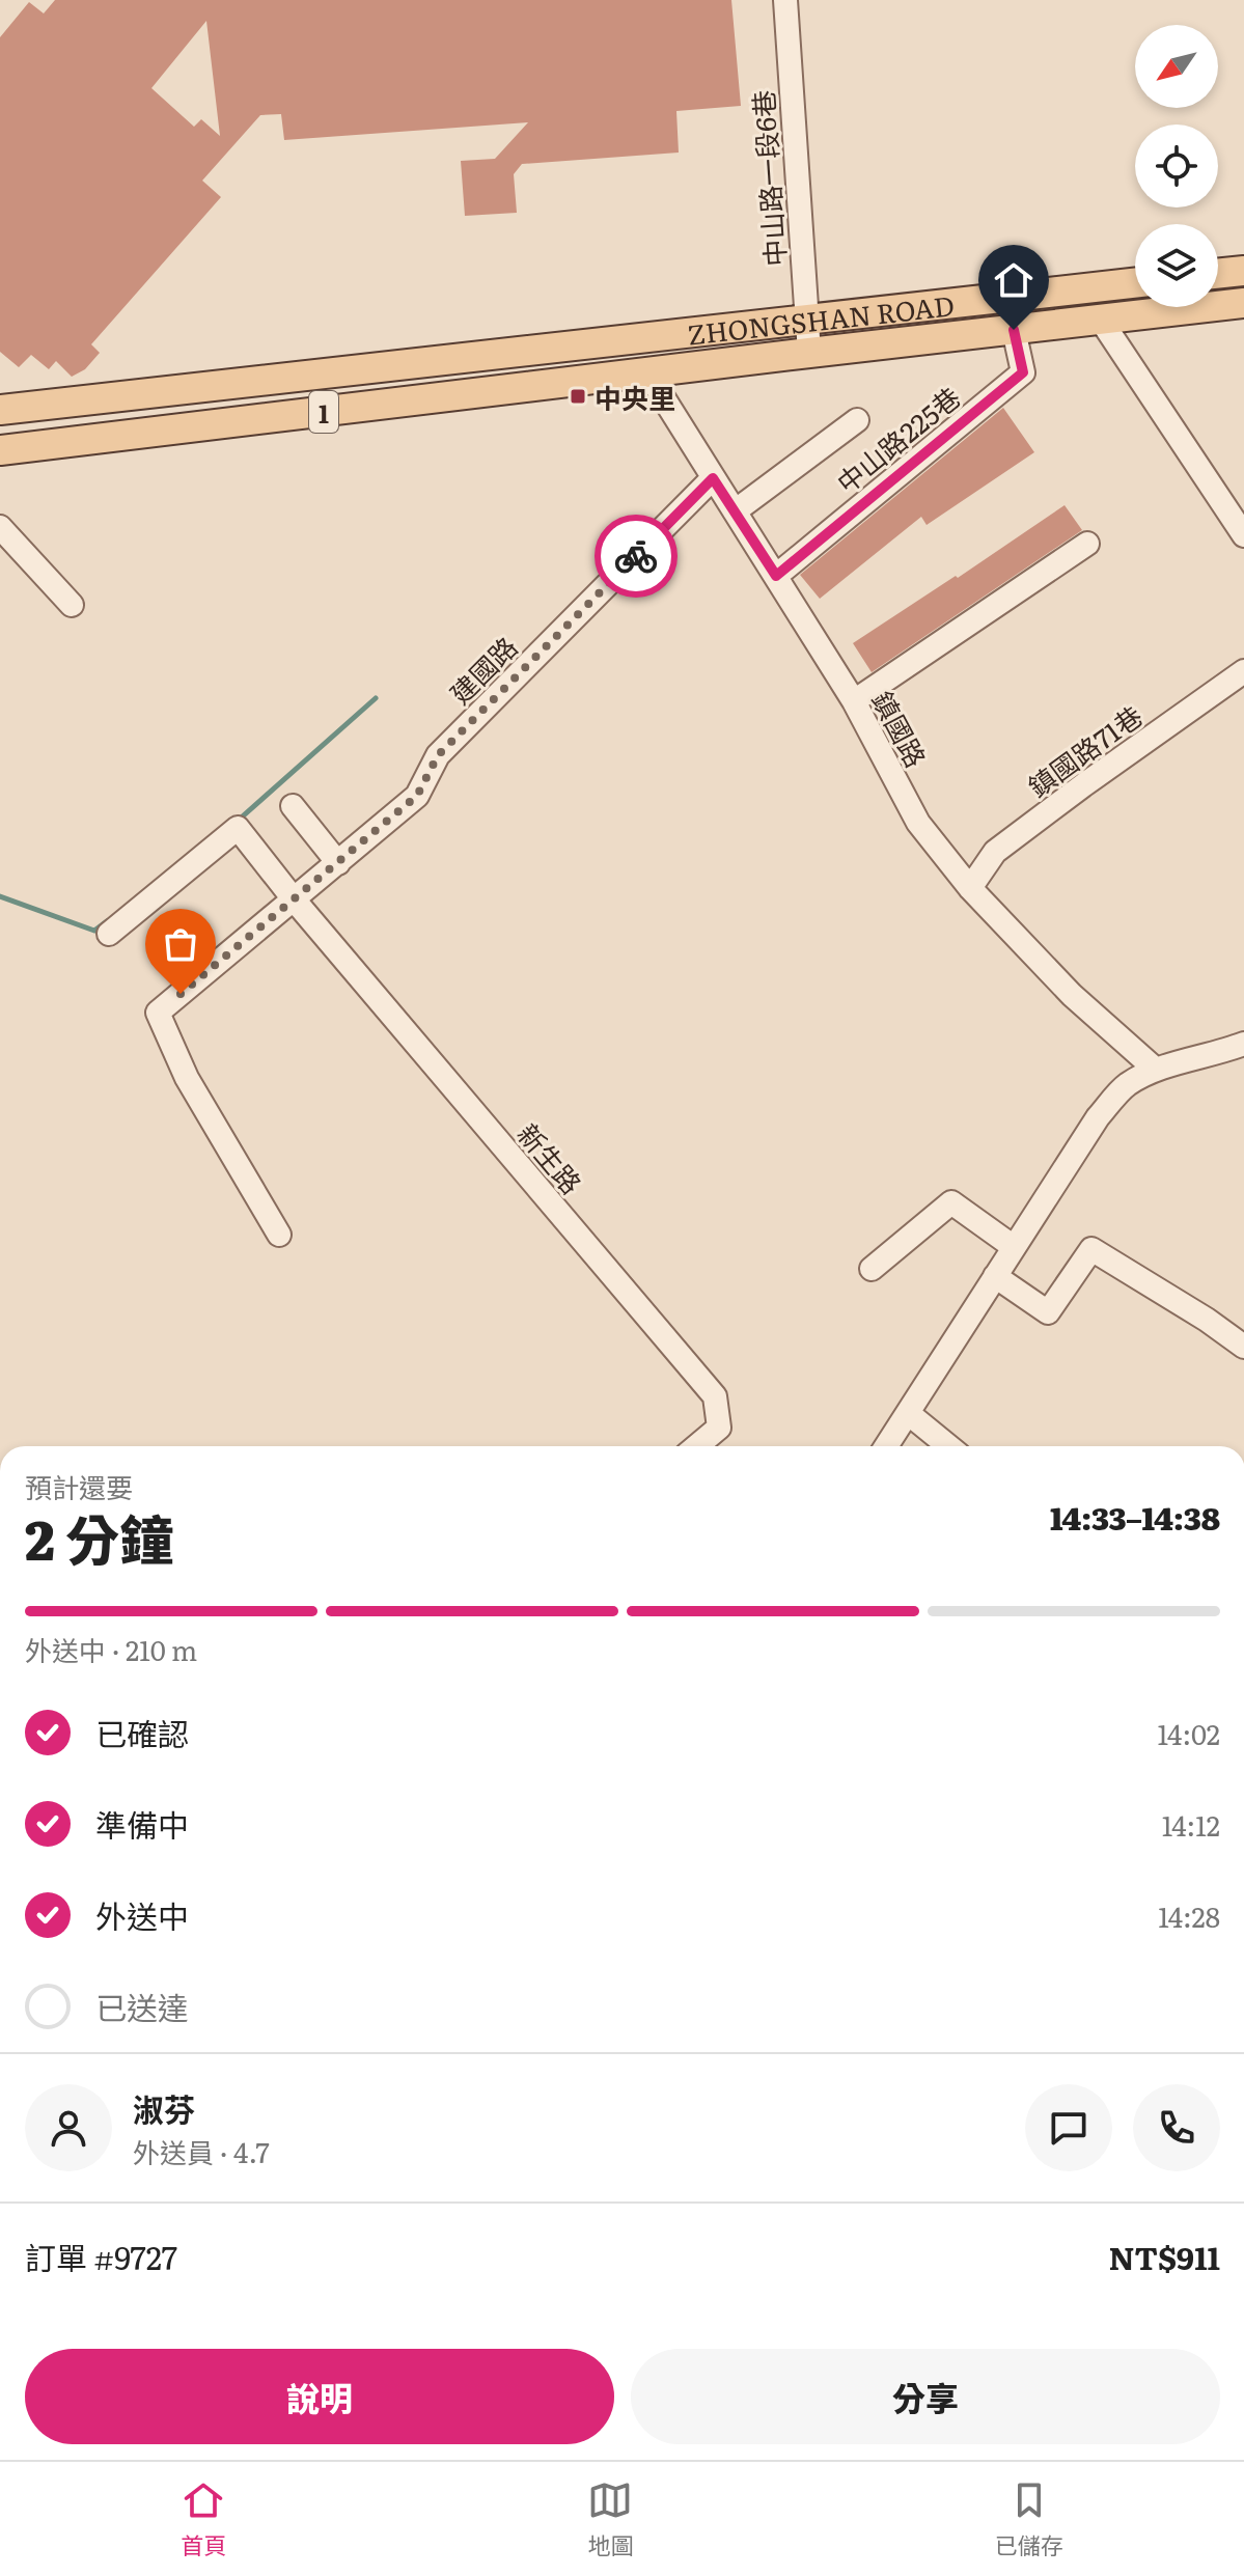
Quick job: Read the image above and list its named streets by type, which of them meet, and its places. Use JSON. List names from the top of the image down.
{
  "streets": {
    "main road": ["ZHONGSHAN ROAD", "1"],
    "street": [
      "中山路一段6巷",
      "中山路225巷",
      "建國路",
      "鎮國路",
      "鎮國路71巷",
      "新生路"
    ]
  },
  "crossings": [
    ["中山路一段6巷", "ZHONGSHAN ROAD"],
    ["ZHONGSHAN ROAD", "1"],
    ["ZHONGSHAN ROAD", "中山路225巷"],
    ["ZHONGSHAN ROAD", "鎮國路"],
    ["1", "鎮國路"],
    ["中山路225巷", "鎮國路"],
    ["建國路", "鎮國路"],
    ["建國路", "新生路"],
    ["鎮國路", "鎮國路71巷"]
  ],
  "places": {
    "transit": ["中央里"]
  },
  "north": "bottom left",
  "page": {
    "heading": ["2 分鐘", "預計還要", "14:33–14:38"],
    "panel": [
      "淑芬",
      "外送員 · 4.7",
      "訂單 #9727",
      "NT$911"
    ],
    "bar": "外送中 · 210 m",
    "list": [
      ["已確認", "14:02"],
      ["準備中", "14:12"],
      ["外送中", "14:28"],
      "已送達"
    ],
    "buttons": ["說明", "分享"],
    "tabs": ["首頁", "地圖", "已儲存"]
  }
}
